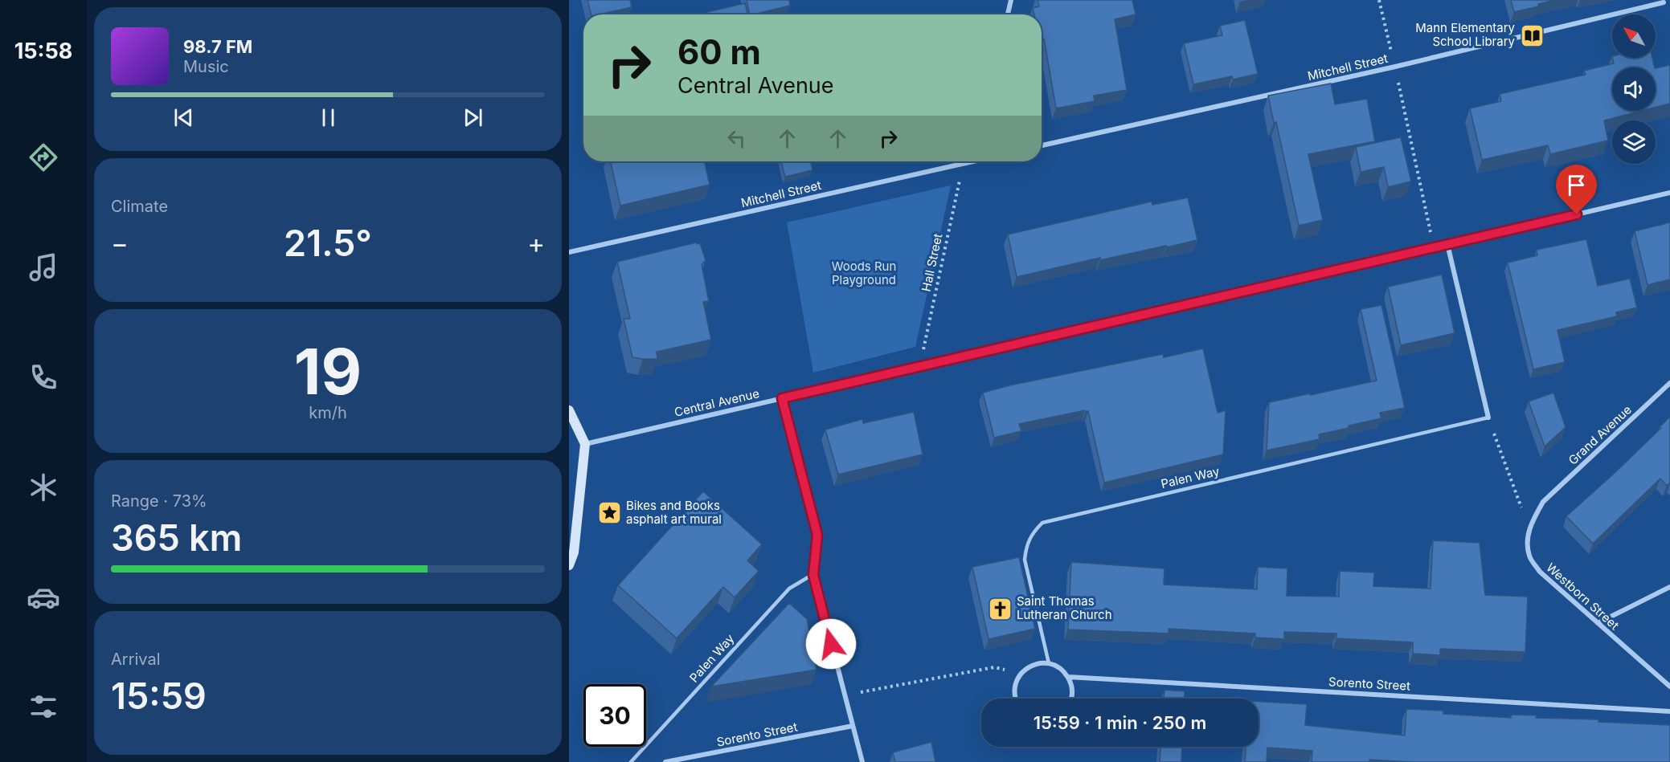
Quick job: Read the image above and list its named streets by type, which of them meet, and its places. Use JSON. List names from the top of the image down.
{
  "streets": {
    "street": [
      "Mitchell Street",
      "Central Avenue",
      "Grand Avenue",
      "Westborn Street",
      "Sorento Street"
    ],
    "lane": ["Palen Way"],
    "path": ["Hall Street"]
  },
  "crossings": [
    ["Mitchell Street", "Hall Street"],
    ["Hall Street", "Central Avenue"],
    ["Grand Avenue", "Westborn Street"]
  ],
  "parks": ["Woods Run Playground"],
  "places": {
    "library": ["Mann Elementary School Library"],
    "place": ["Bikes and Books asphalt art mural"],
    "church": ["Saint Thomas Lutheran Church"]
  },
  "north": "top left",
  "page": {
    "tabs": "15:58",
    "turn": ["60 m", "Central Avenue"],
    "song": ["98.7 FM", "Music"],
    "tile": [
      "Climate",
      ["19", "km/h"],
      ["Range · 73%", "365 km"],
      ["Arrival", "15:59"]
    ],
    "heat": ["−", "21.5°", "+"],
    "limit": "30",
    "trip": "15:59 · 1 min · 250 m"
  }
}
